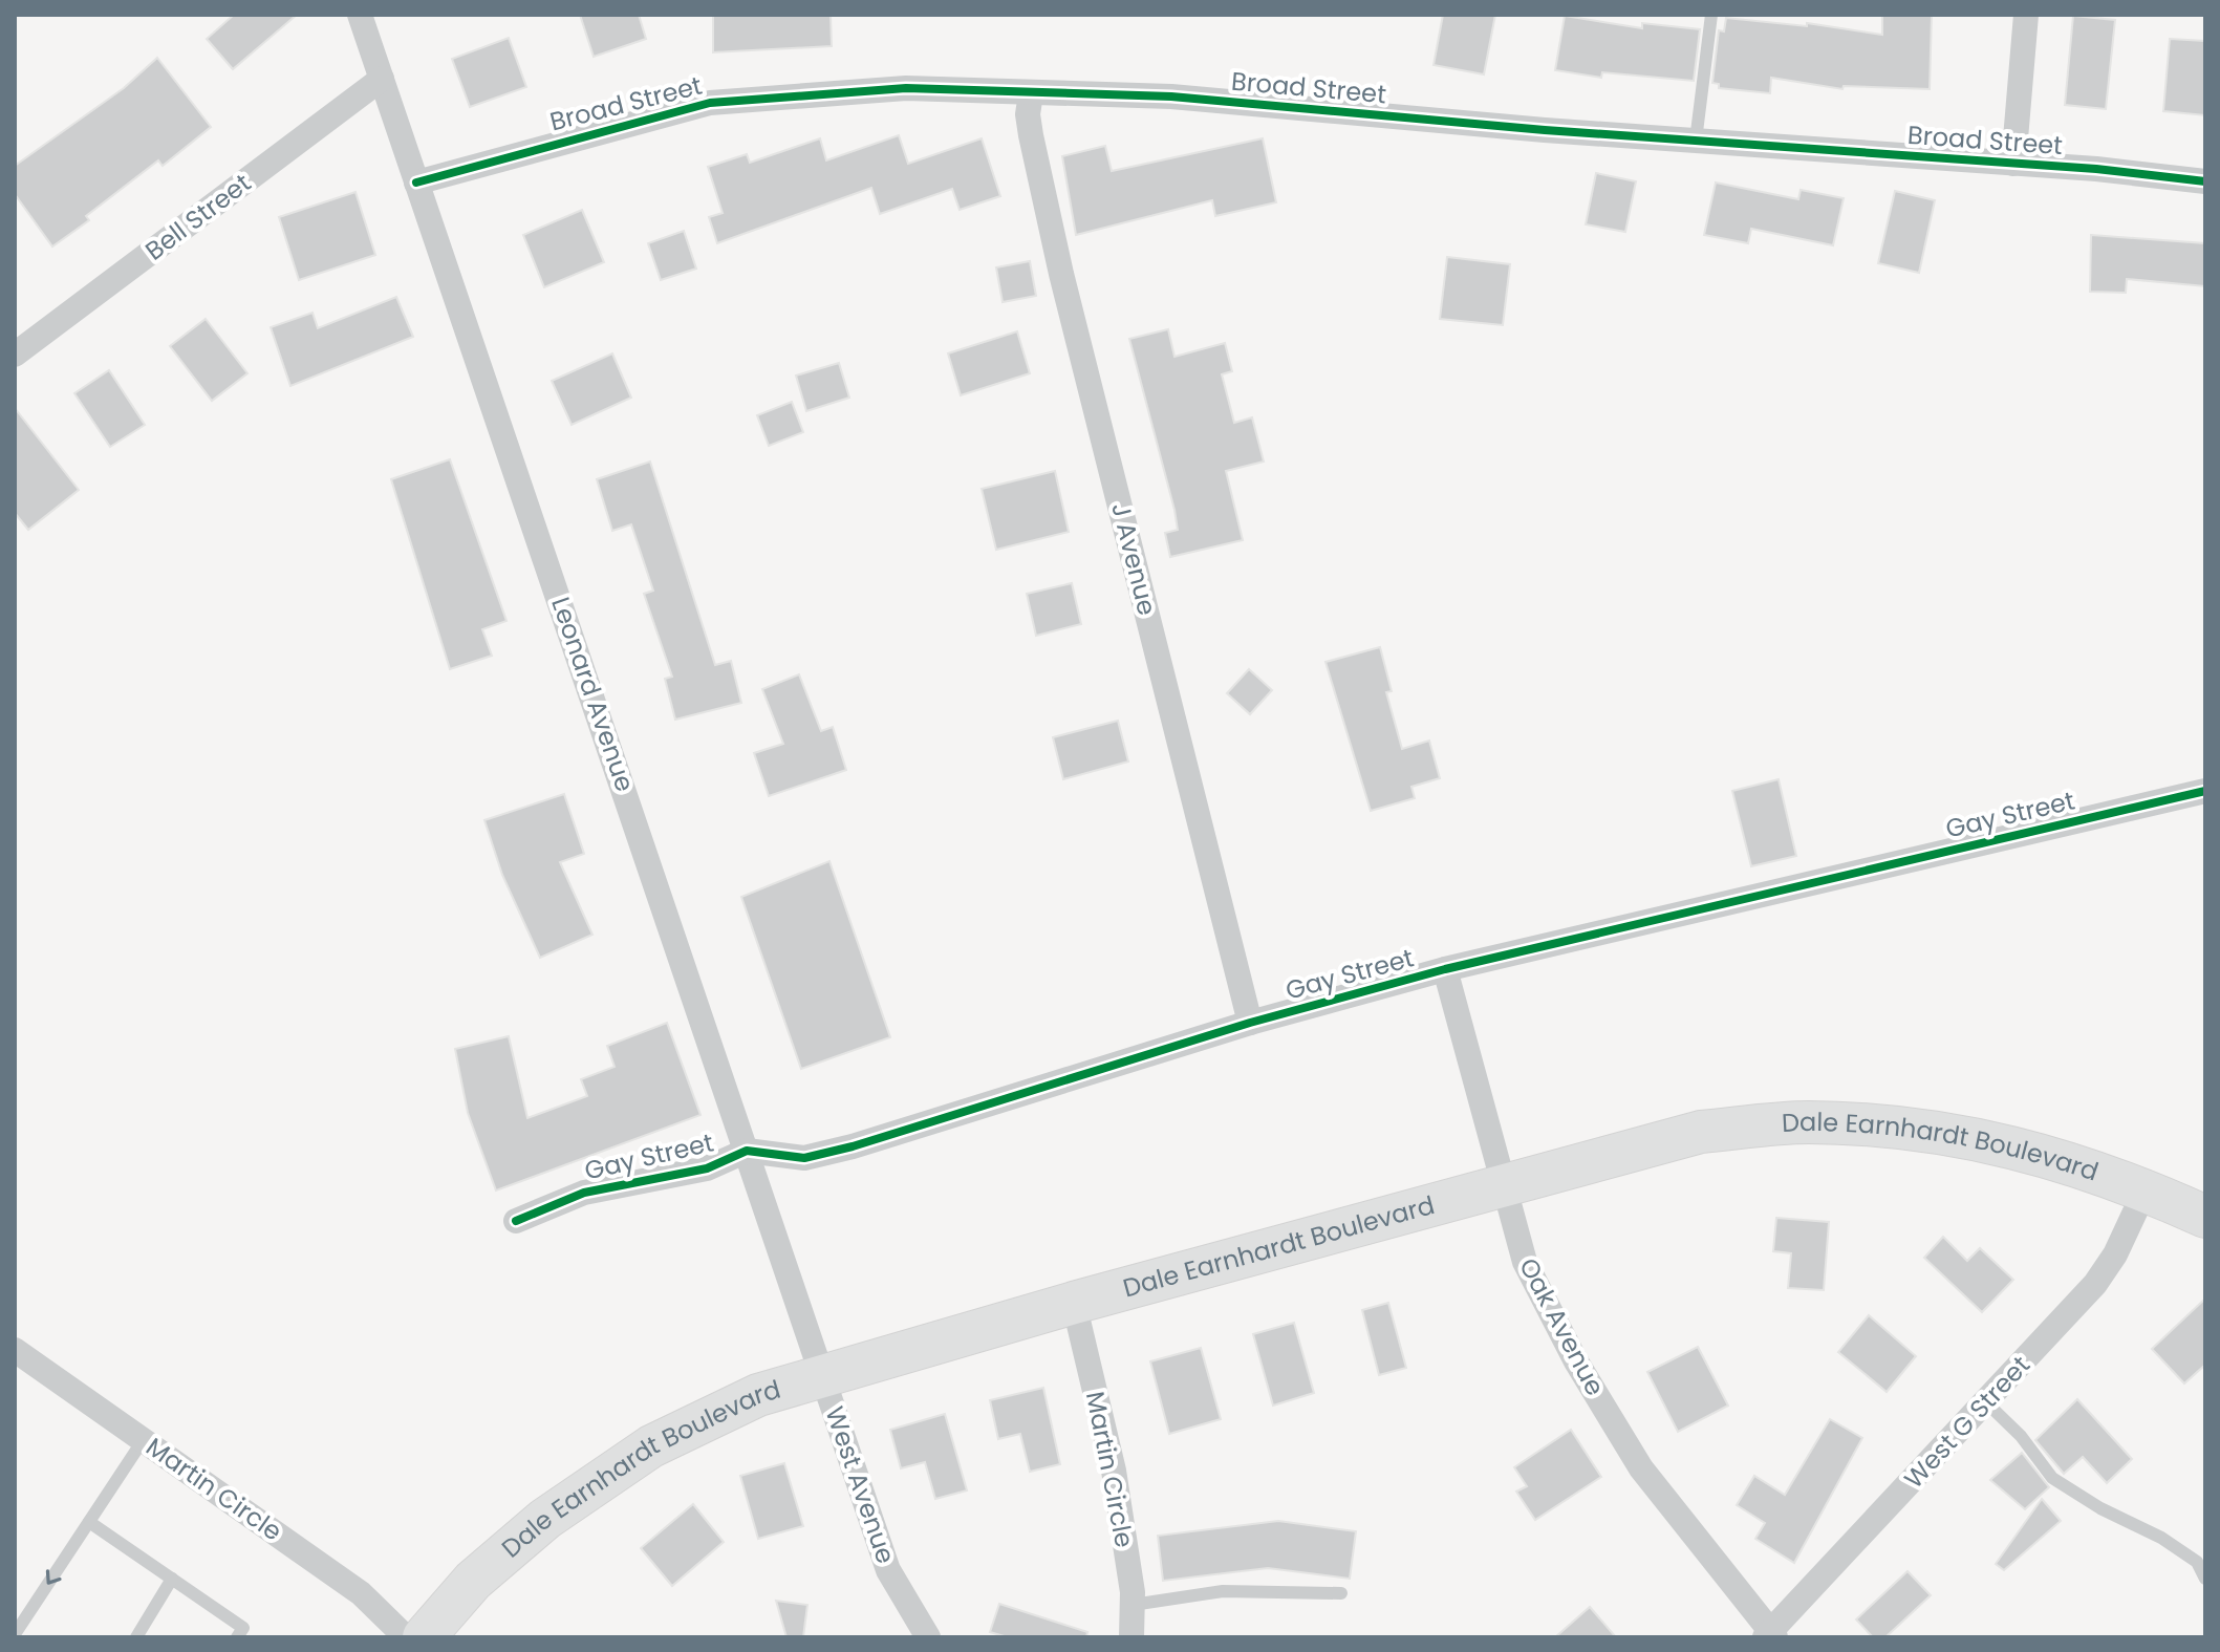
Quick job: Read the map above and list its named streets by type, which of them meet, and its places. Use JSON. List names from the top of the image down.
{
  "streets": {
    "main road": ["Dale Earnhardt Boulevard"],
    "street": [
      "Broad Street",
      "Bell Street",
      "J Avenue",
      "Leonard Avenue",
      "Gay Street",
      "Oak Avenue",
      "West G Street",
      "Martin Circle",
      "West Avenue"
    ]
  },
  "crossings": [
    ["Broad Street", "J Avenue"],
    ["Broad Street", "Leonard Avenue"],
    ["Bell Street", "Leonard Avenue"],
    ["J Avenue", "Gay Street"],
    ["Leonard Avenue", "Gay Street"],
    ["Leonard Avenue", "Dale Earnhardt Boulevard"],
    ["Leonard Avenue", "West Avenue"],
    ["Gay Street", "Oak Avenue"],
    ["Dale Earnhardt Boulevard", "Oak Avenue"],
    ["Dale Earnhardt Boulevard", "West G Street"],
    ["Dale Earnhardt Boulevard", "Martin Circle"],
    ["Dale Earnhardt Boulevard", "West Avenue"],
    ["Oak Avenue", "West G Street"]
  ]
}
